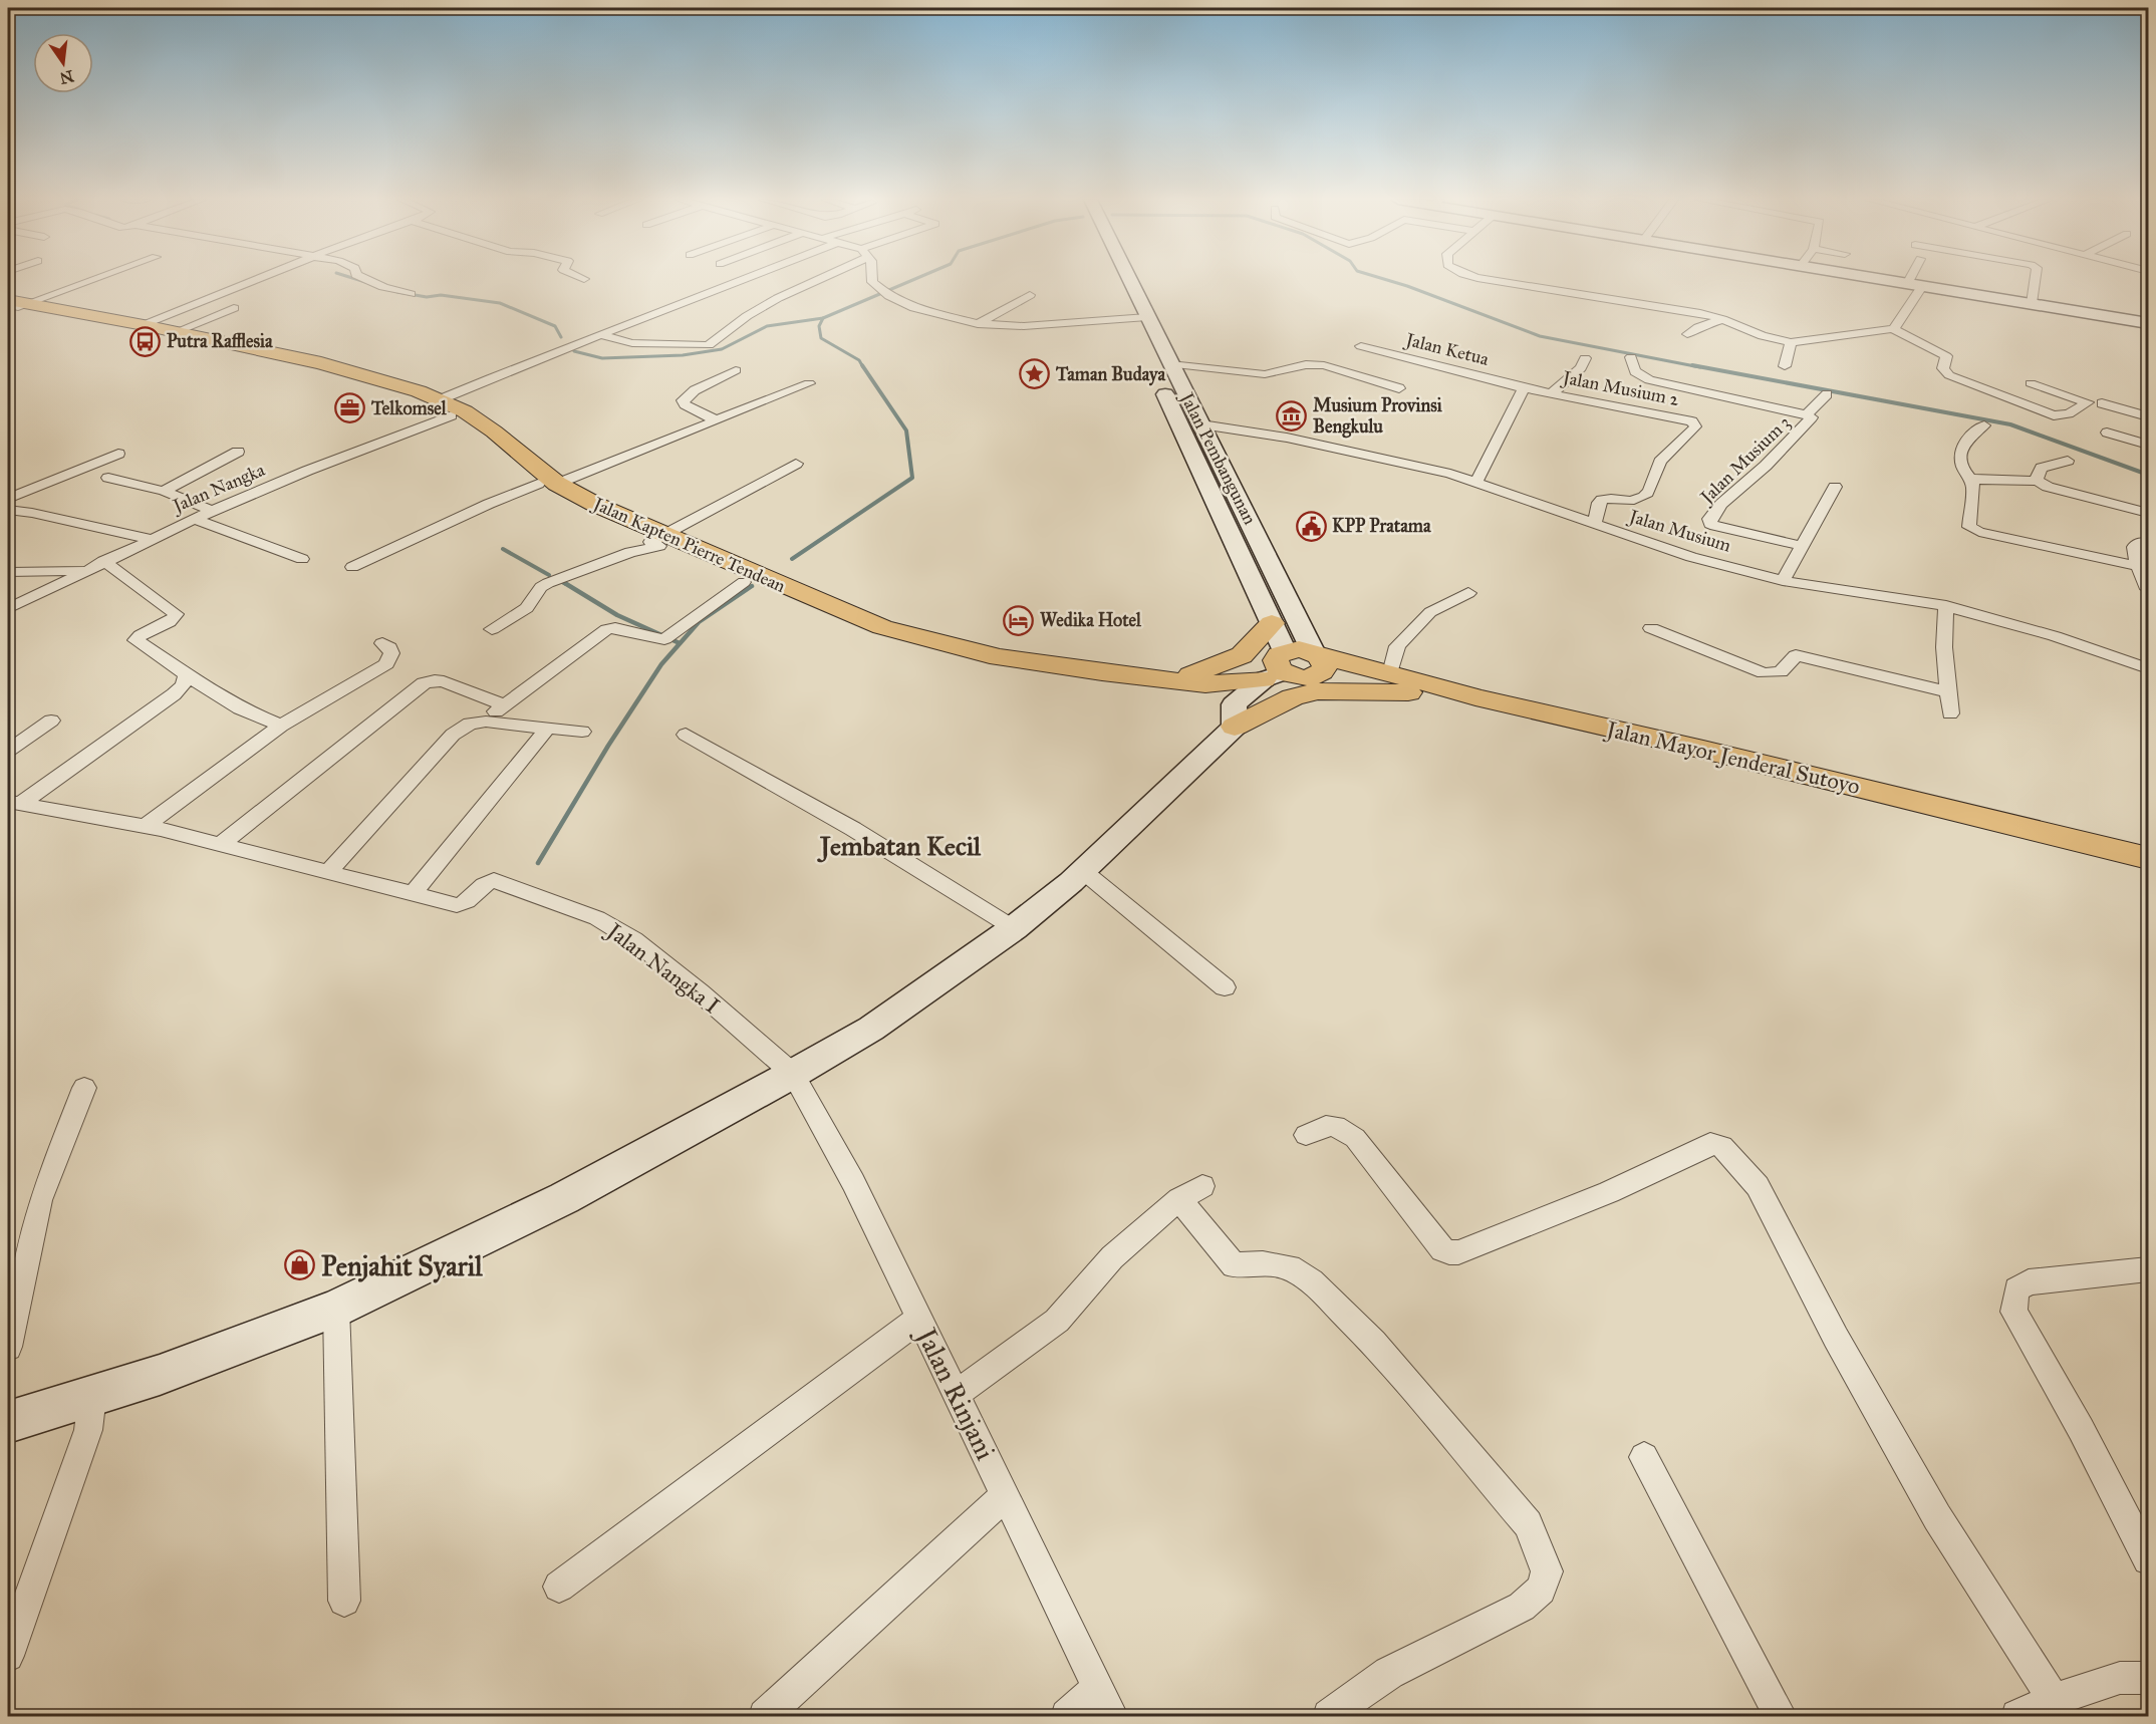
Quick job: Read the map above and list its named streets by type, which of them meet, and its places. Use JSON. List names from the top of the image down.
{
  "streets": {
    "main road": ["Jalan Pembangunan", "Jalan Kapten Pierre Tendean", "Jalan Mayor Jenderal Sutoyo"],
    "street": [
      "Jalan Ketua",
      "Jalan Musium 2",
      "Jalan Musium 3",
      "Jalan Nangka",
      "Jalan Musium",
      "Jalan Nangka I",
      "Jalan Rinjani"
    ]
  },
  "crossings": [
    ["Jalan Ketua", "Jalan Musium 2"],
    ["Jalan Musium 2", "Jalan Musium"],
    ["Jalan Pembangunan", "Jalan Musium"],
    ["Jalan Pembangunan", "Jalan Kapten Pierre Tendean"],
    ["Jalan Pembangunan", "Jalan Mayor Jenderal Sutoyo"],
    ["Jalan Nangka", "Jalan Kapten Pierre Tendean"],
    ["Jalan Kapten Pierre Tendean", "Jalan Mayor Jenderal Sutoyo"],
    ["Jalan Nangka I", "Jalan Rinjani"]
  ],
  "districts": ["Jembatan Kecil"],
  "places": {
    "bus stop": ["Putra Rafflesia"],
    "place": ["Taman Budaya"],
    "office": ["Telkomsel"],
    "museum": ["Musium Provinsi Bengkulu"],
    "public building": ["KPP Pratama"],
    "hotel": ["Wedika Hotel"],
    "shop": ["Penjahit Syaril"]
  },
  "north": "bottom"
}
